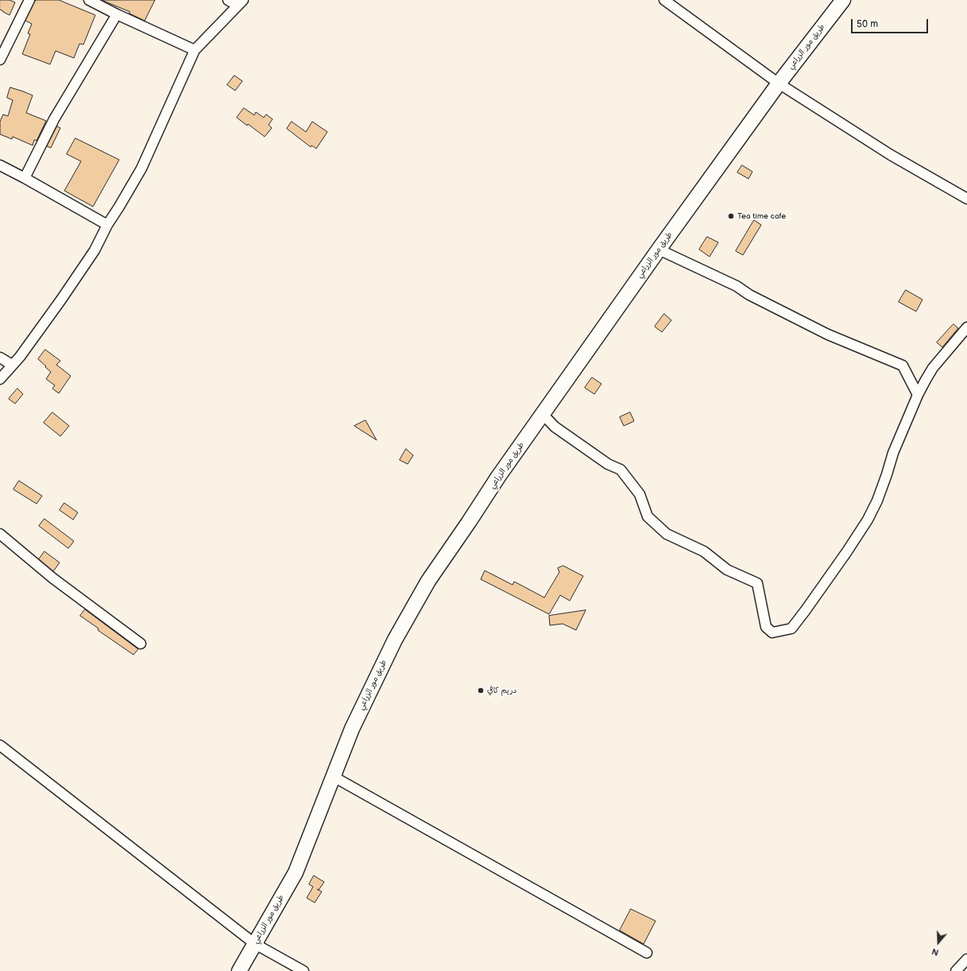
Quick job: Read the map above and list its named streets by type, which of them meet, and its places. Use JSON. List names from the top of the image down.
{
  "streets": {
    "street": ["طريق مور الزراعي"]
  },
  "places": ["Tea time cafe", "دريم كافي"],
  "scale_bar": "50 m",
  "north": "bottom"
}
